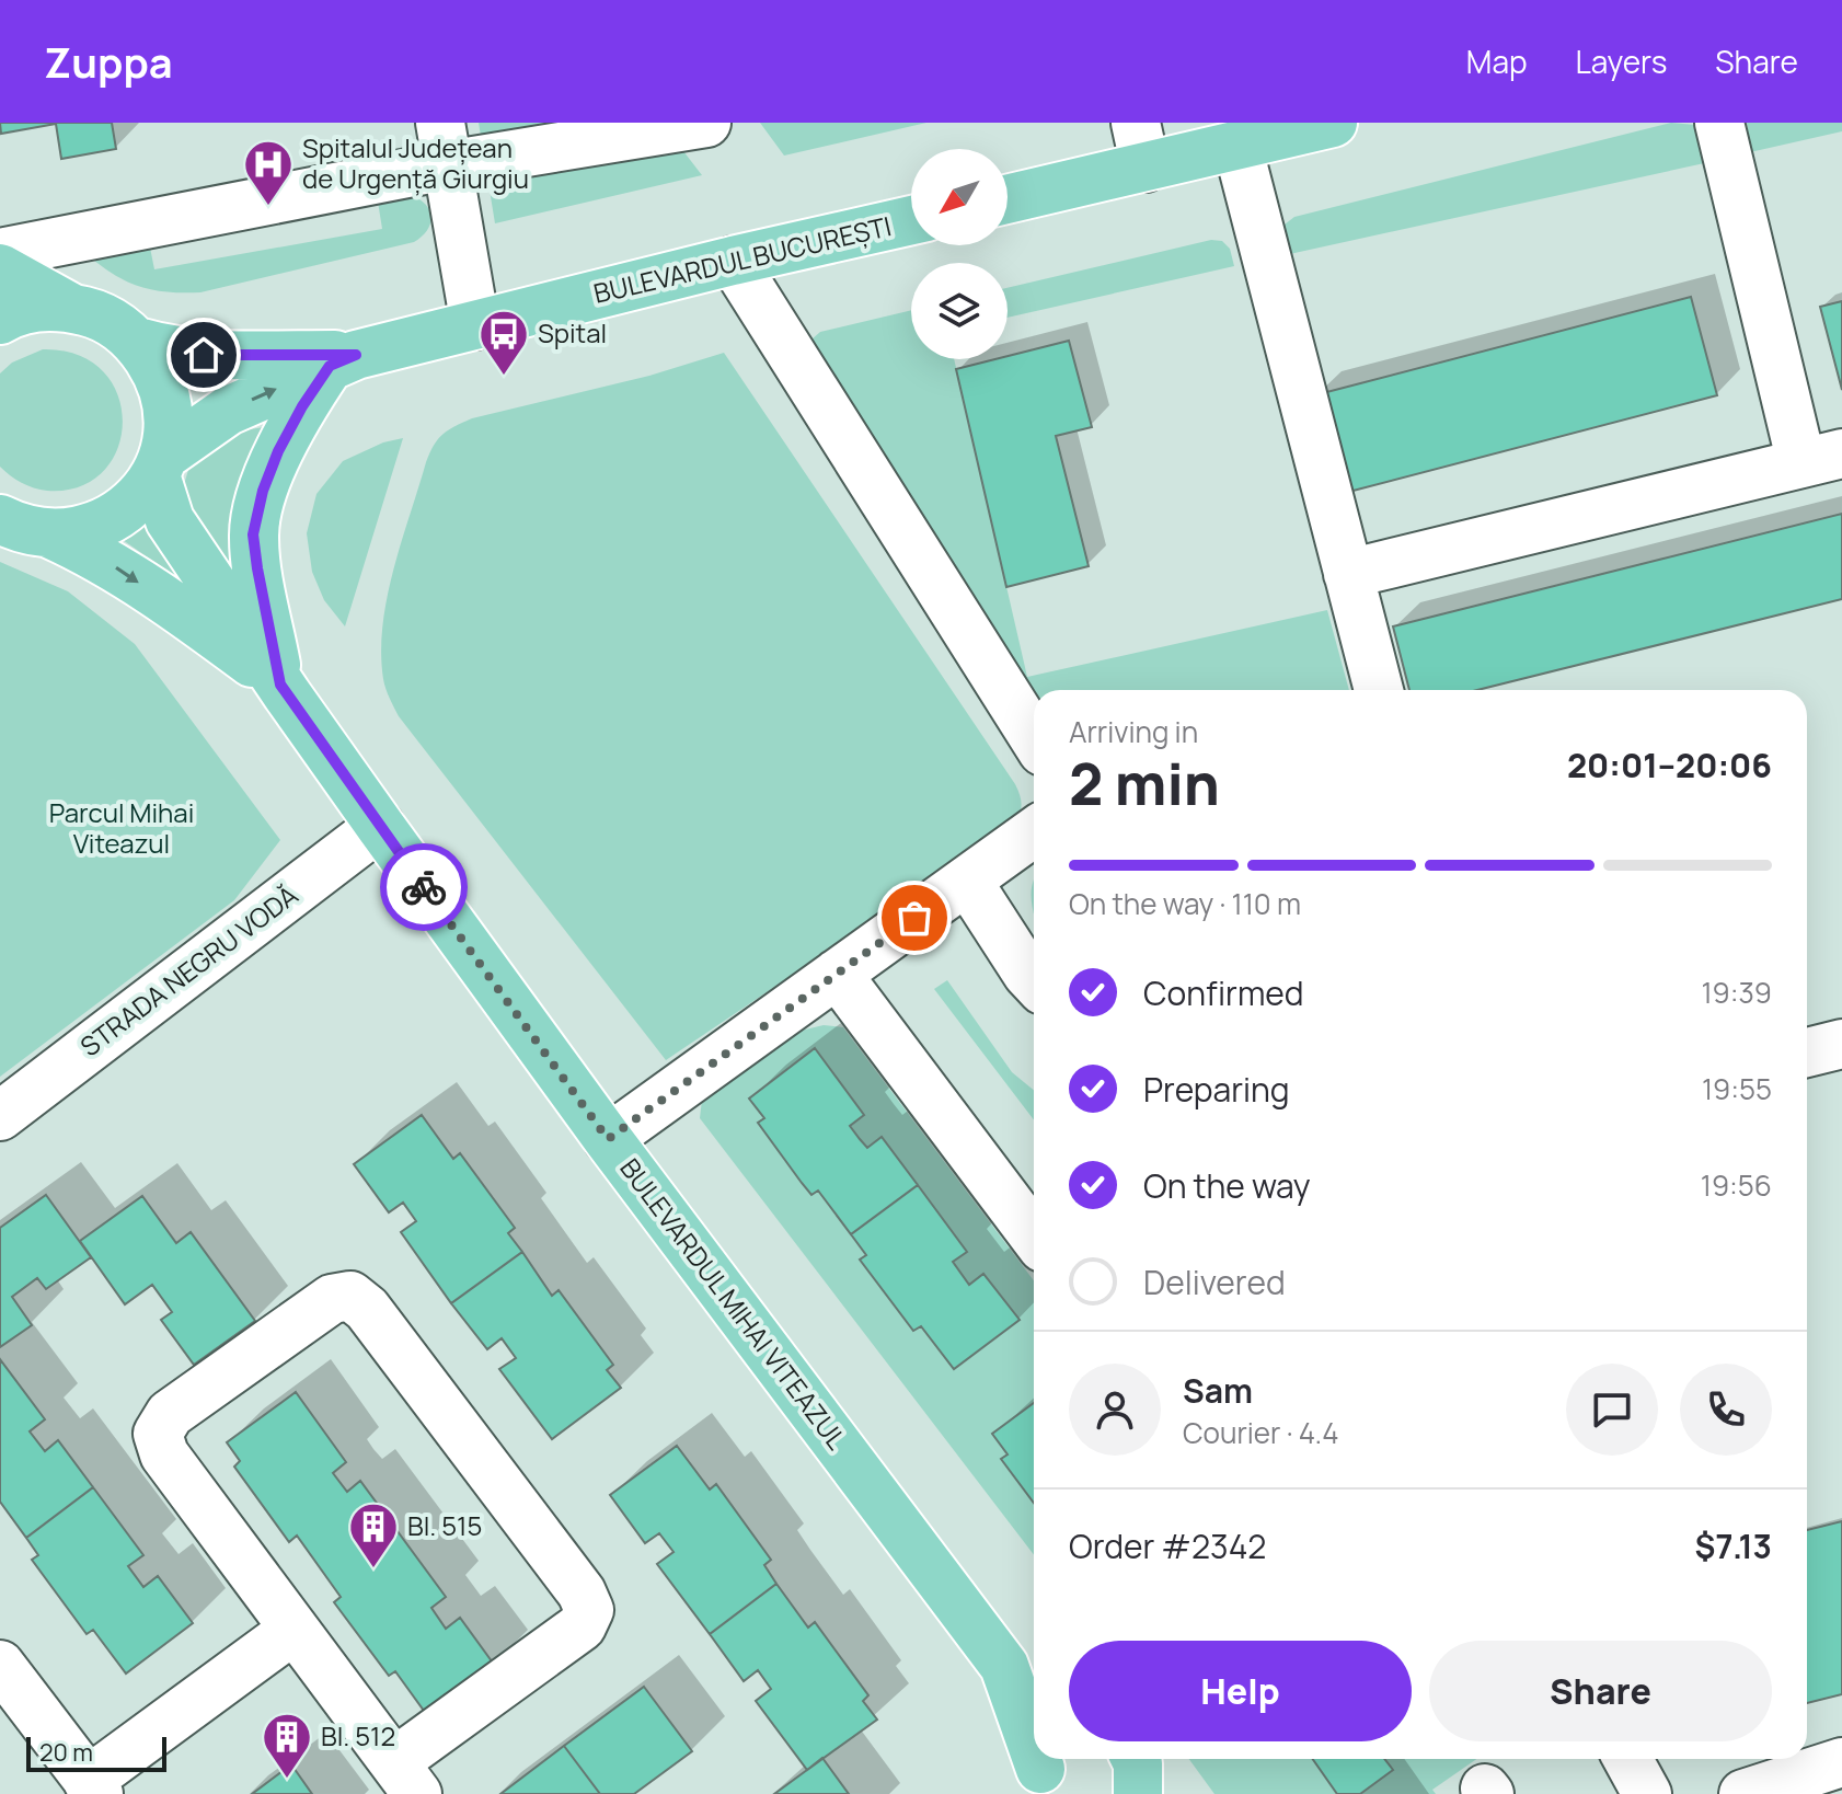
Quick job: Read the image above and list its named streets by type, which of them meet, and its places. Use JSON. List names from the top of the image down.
{
  "streets": {
    "main road": ["BULEVARDUL BUCUREȘTI", "BULEVARDUL MIHAI VITEAZUL"],
    "street": ["STRADA NEGRU VODĂ"]
  },
  "crossings": [
    ["BULEVARDUL BUCUREȘTI", "BULEVARDUL MIHAI VITEAZUL"],
    ["STRADA NEGRU VODĂ", "BULEVARDUL MIHAI VITEAZUL"]
  ],
  "parks": ["Parcul Mihai Viteazul"],
  "places": {
    "hospital": ["Spitalul Județean de Urgență Giurgiu"],
    "bus stop": ["Spital"],
    "building": ["Bl. 515", "Bl. 512"]
  },
  "scale_bar": "20 m",
  "north": "bottom left",
  "page": {
    "header": "Zuppa",
    "nav": ["Map", "Layers", "Share"],
    "heading": ["2 min", "Arriving in", "20:01–20:06"],
    "panel": [
      "Sam",
      "Courier · 4.4",
      "Order #2342",
      "$7.13"
    ],
    "bar": "On the way · 110 m",
    "list": [
      ["Confirmed", "19:39"],
      ["Preparing", "19:55"],
      ["On the way", "19:56"],
      "Delivered"
    ],
    "buttons": ["Help", "Share"],
    "scale": "20 m"
  }
}
